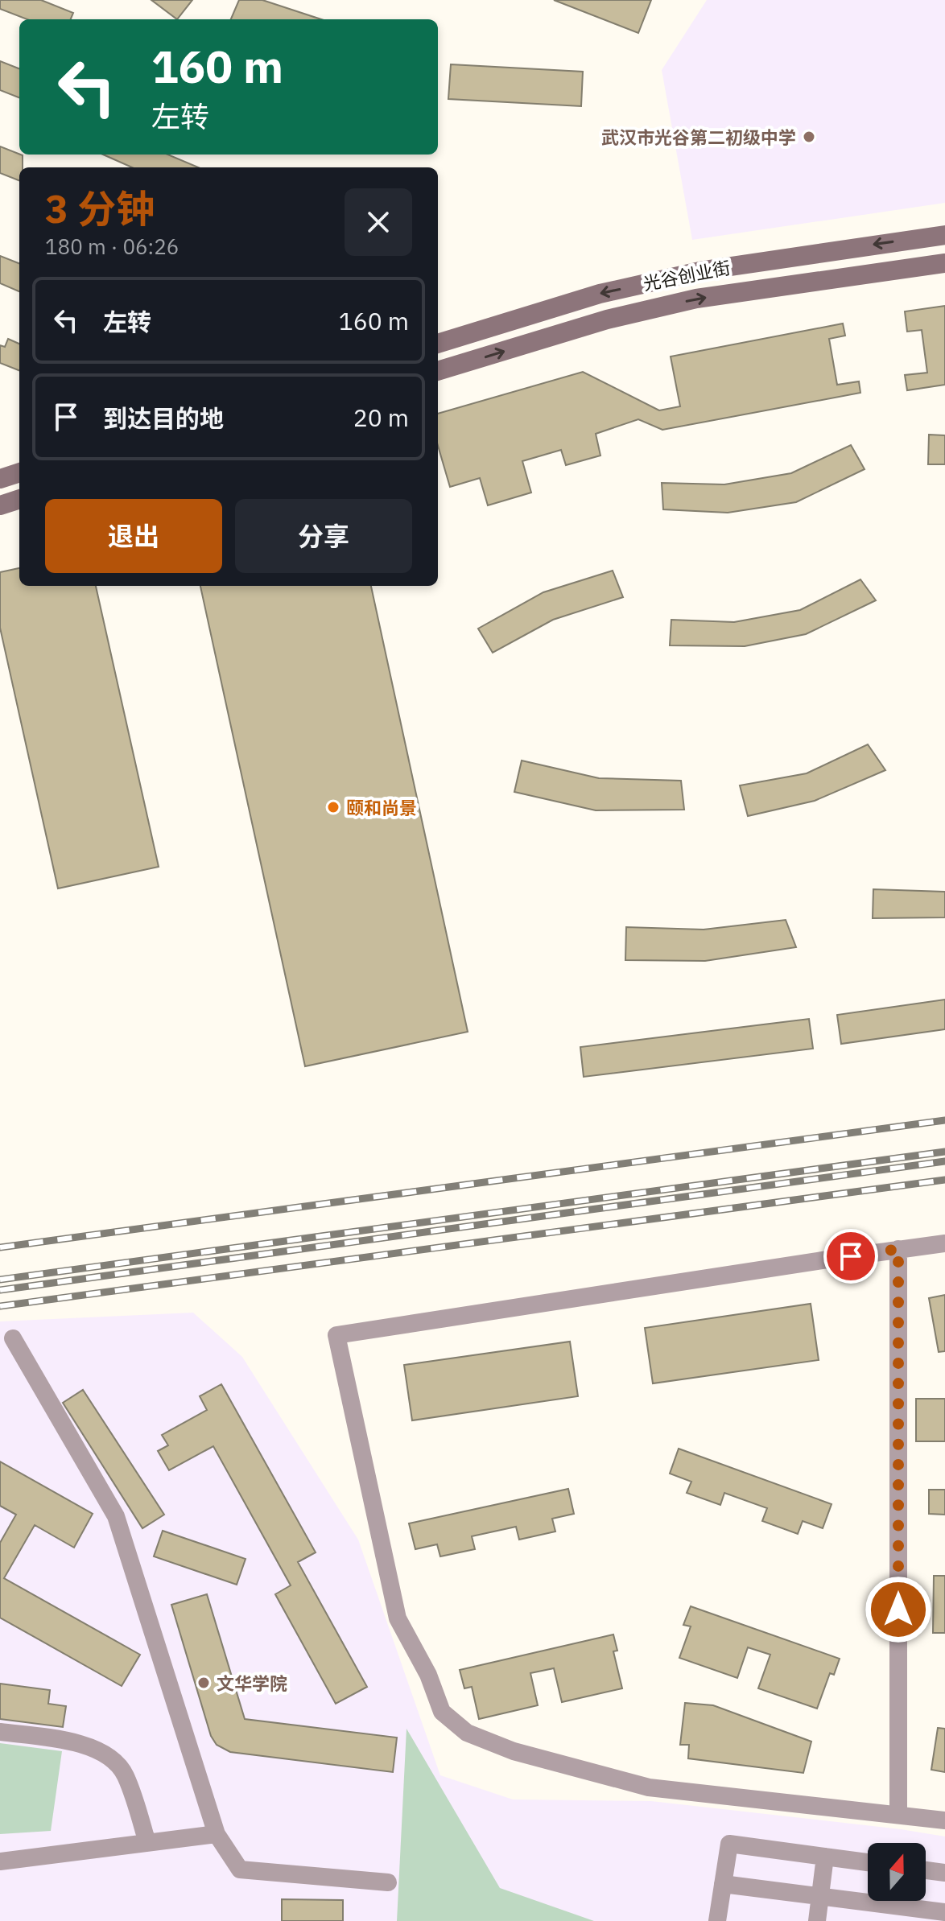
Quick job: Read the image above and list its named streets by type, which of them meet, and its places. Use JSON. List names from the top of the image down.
{
  "streets": {
    "main road": ["光谷创业街"]
  },
  "places": ["武汉市光谷第二初级中学", "颐和尚景", "文华学院"],
  "north": "top",
  "page": {
    "turn": ["160 m", "左转"],
    "heading": ["3 分钟", "180 m · 06:26"],
    "list": [
      {
        "name": "左转",
        "value": "160 m"
      },
      {
        "name": "到达目的地",
        "value": "20 m"
      }
    ],
    "buttons": ["退出", "分享"]
  }
}
